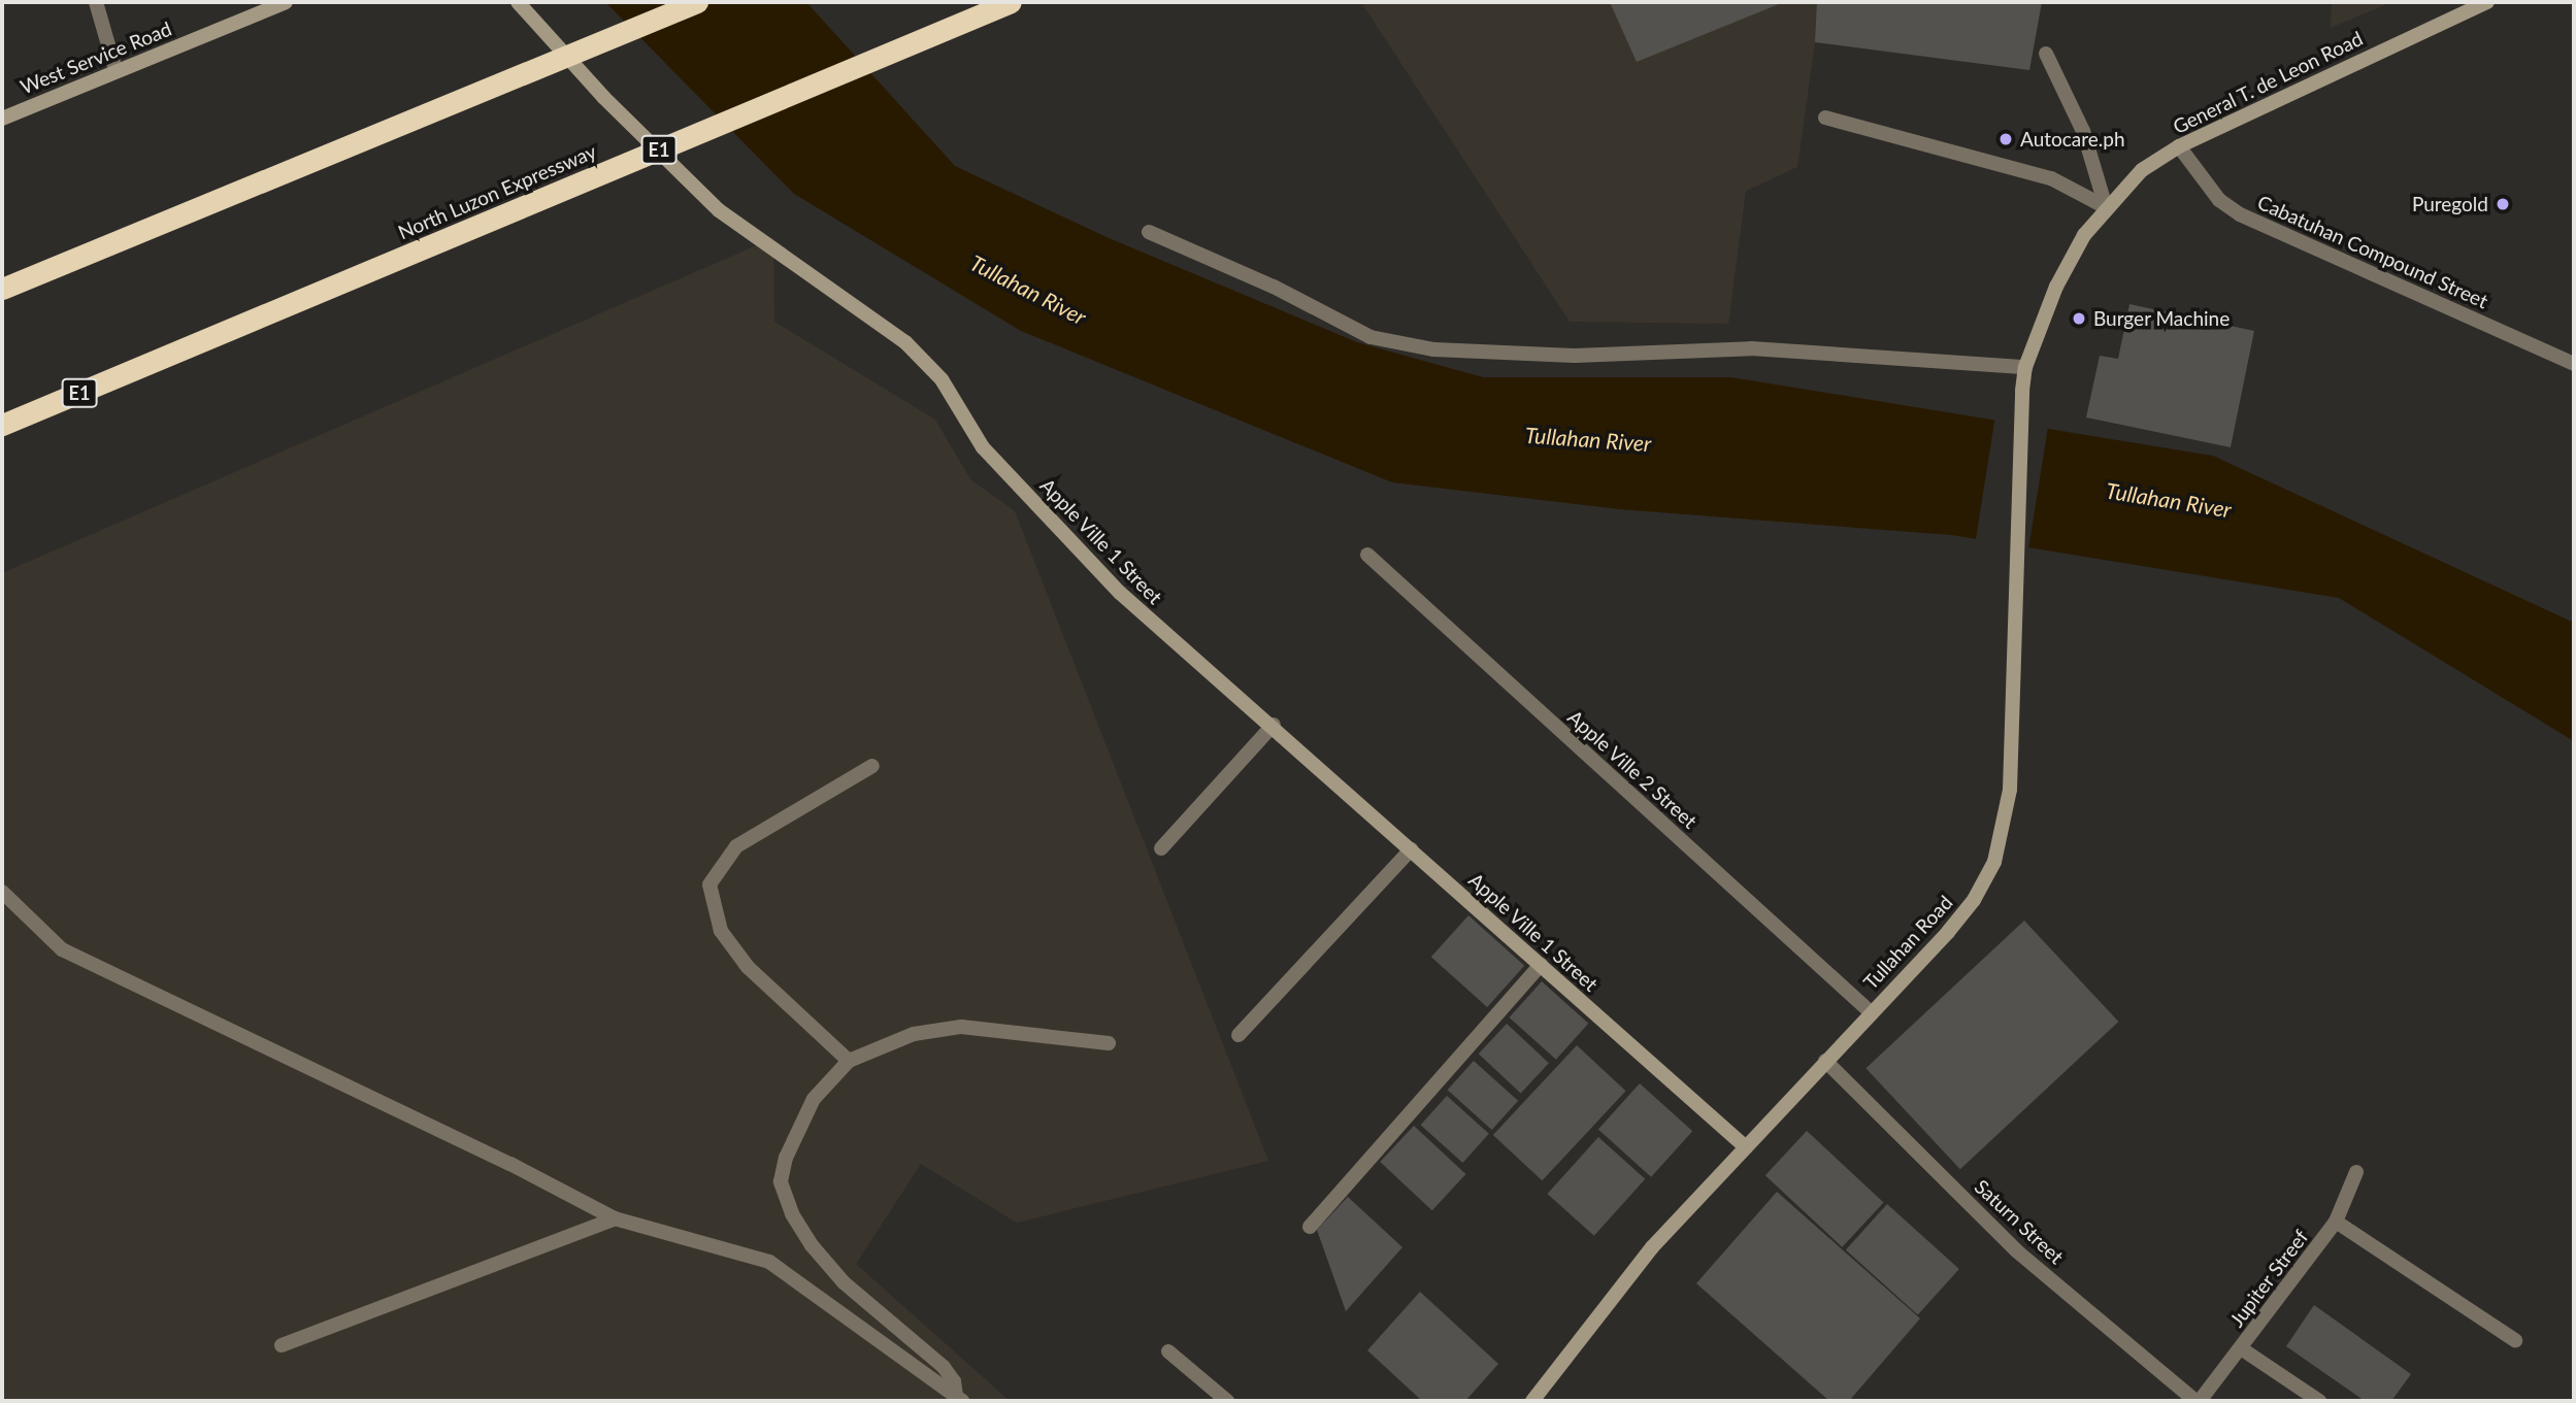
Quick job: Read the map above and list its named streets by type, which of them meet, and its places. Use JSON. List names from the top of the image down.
{
  "streets": {
    "highway": ["E1", "North Luzon Expressway"],
    "main road": [
      "West Service Road",
      "General T. de Leon Road",
      "Apple Ville 1 Street",
      "Tullahan Road"
    ],
    "street": [
      "Cabatuhan Compound Street",
      "Apple Ville 2 Street",
      "Saturn Street",
      "Jupiter Streef"
    ]
  },
  "crossings": [
    ["General T. de Leon Road", "Cabatuhan Compound Street"],
    ["General T. de Leon Road", "Tullahan Road"],
    ["Apple Ville 1 Street", "Tullahan Road"],
    ["Apple Ville 2 Street", "Tullahan Road"],
    ["Tullahan Road", "Saturn Street"],
    ["Saturn Street", "Jupiter Streef"]
  ],
  "water": ["Tullahan River"],
  "places": ["Autocare.ph", "Puregold", "Burger Machine"]
}
